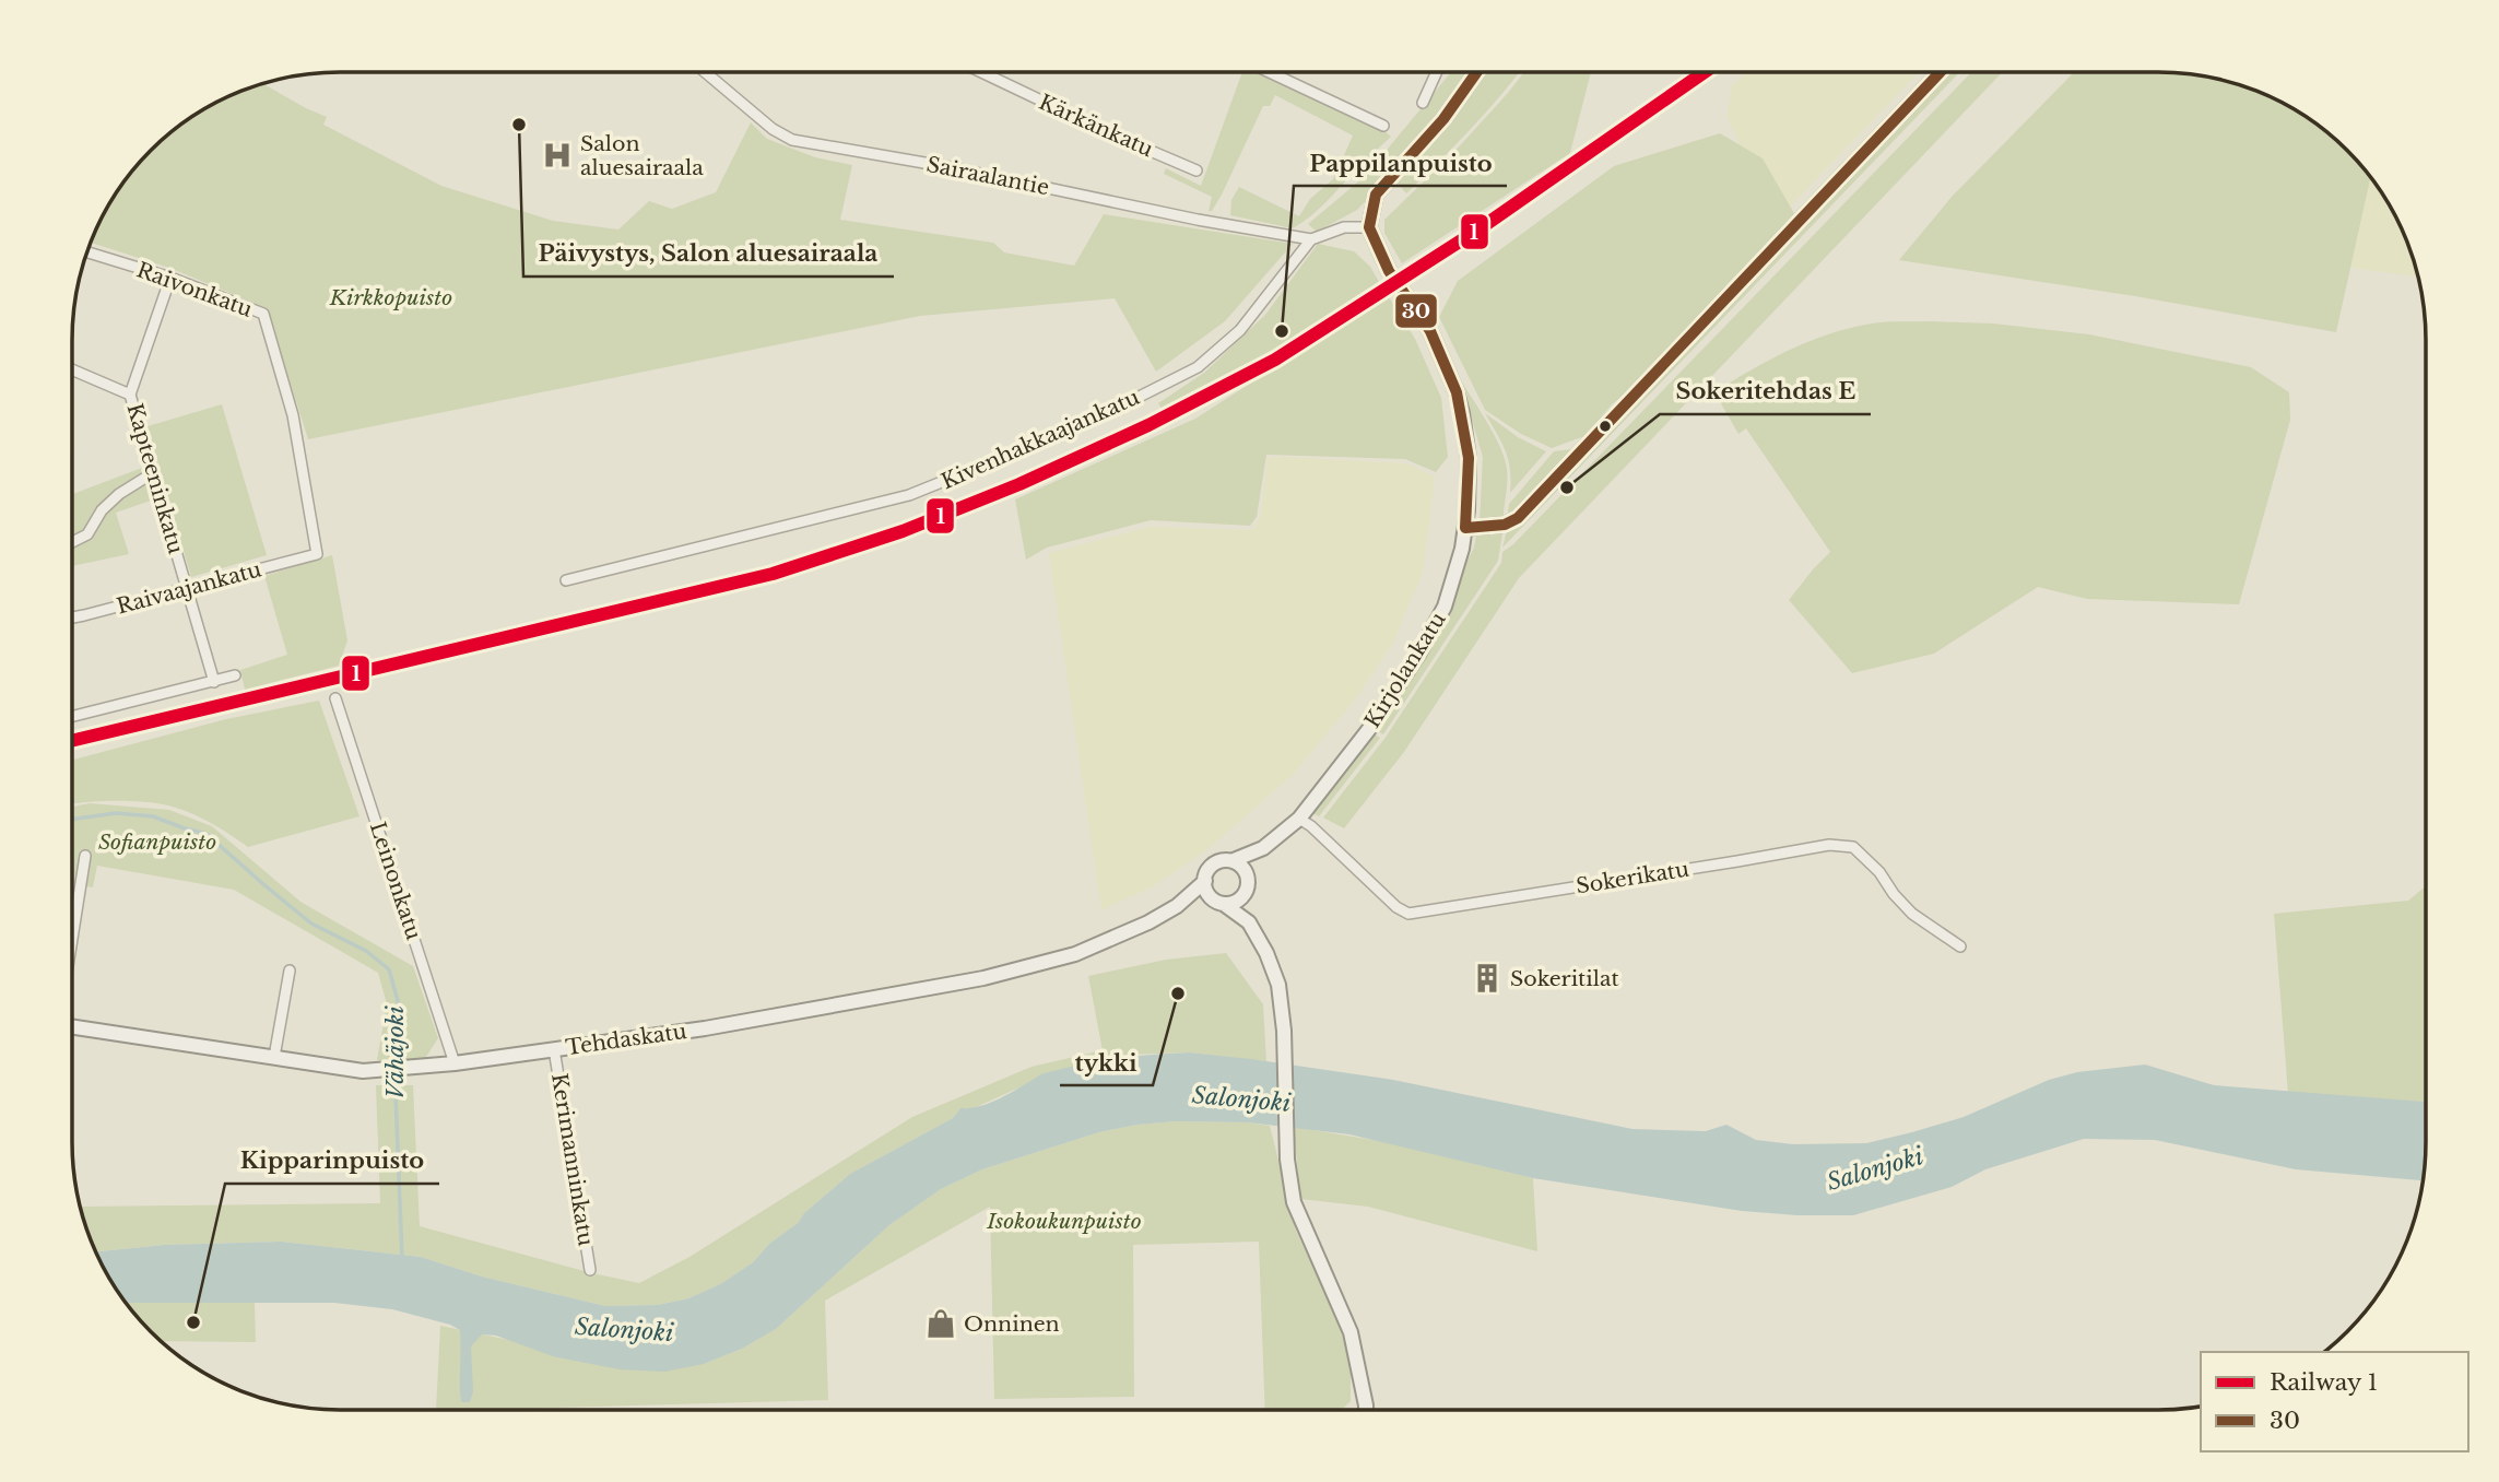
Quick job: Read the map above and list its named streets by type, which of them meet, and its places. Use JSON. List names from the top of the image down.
{
  "streets": {
    "street": [
      "Kärkänkatu",
      "Sairaalantie",
      "Raivonkatu",
      "Kivenhakkaajankatu",
      "Kapteeninkatu",
      "Raivaajankatu",
      "Kirjolankatu",
      "Sokerikatu",
      "Leinonkatu",
      "Tehdaskatu",
      "Kerimanninkatu"
    ]
  },
  "crossings": [
    ["Sairaalantie", "Kivenhakkaajankatu"],
    ["Raivonkatu", "Kapteeninkatu"],
    ["Raivonkatu", "Raivaajankatu"],
    ["Kapteeninkatu", "Raivaajankatu"],
    ["Kirjolankatu", "Sokerikatu"],
    ["Kirjolankatu", "Tehdaskatu"],
    ["Leinonkatu", "Tehdaskatu"],
    ["Tehdaskatu", "Kerimanninkatu"]
  ],
  "water": ["Vähäjoki", "Salonjoki"],
  "parks": ["Kirkkopuisto", "Sofianpuisto", "Isokoukunpuisto"],
  "places": {
    "other": [
      "Päivystys, Salon aluesairaala",
      "Pappilanpuisto",
      "Sokeritehdas E",
      "tykki",
      "Kipparinpuisto"
    ],
    "hospital": ["Salon aluesairaala"],
    "building": ["Sokeritilat"],
    "shop": ["Onninen"]
  },
  "lines": ["rail line 1", "transit line 30"],
  "legend": ["Railway 1", "30"]
}
